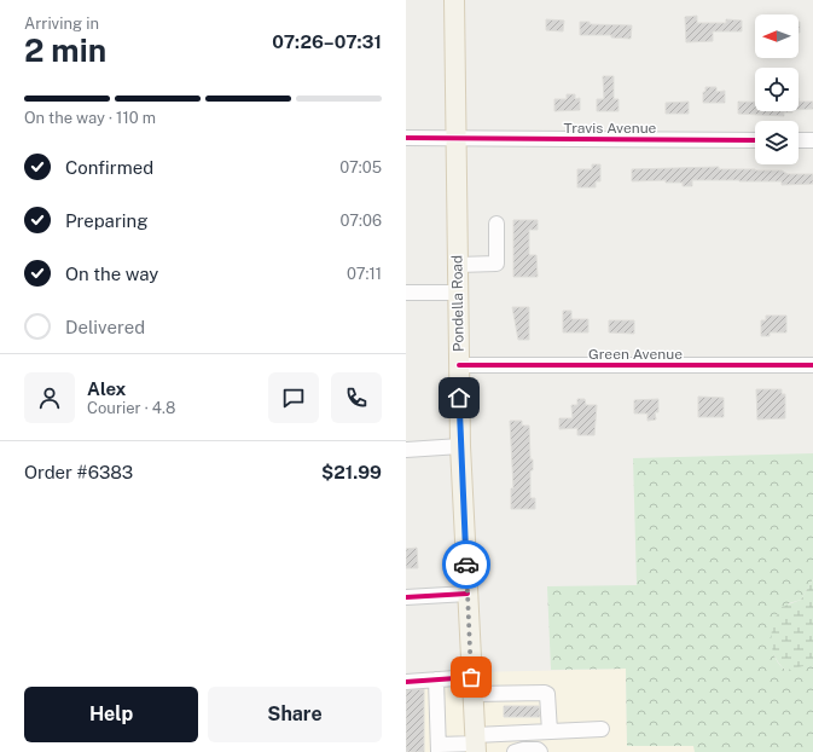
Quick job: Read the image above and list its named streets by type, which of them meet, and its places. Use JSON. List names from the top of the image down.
{
  "streets": {
    "main road": ["Pondella Road"],
    "street": ["Travis Avenue", "Green Avenue"]
  },
  "crossings": [
    ["Travis Avenue", "Pondella Road"],
    ["Pondella Road", "Green Avenue"]
  ],
  "north": "left",
  "page": {
    "heading": ["2 min", "Arriving in", "07:26–07:31"],
    "panel": [
      "Alex",
      "Courier · 4.8",
      "Order #6383",
      "$21.99"
    ],
    "bar": "On the way · 110 m",
    "list": [
      ["Confirmed", "07:05"],
      ["Preparing", "07:06"],
      ["On the way", "07:11"],
      "Delivered"
    ],
    "buttons": ["Help", "Share"]
  }
}
